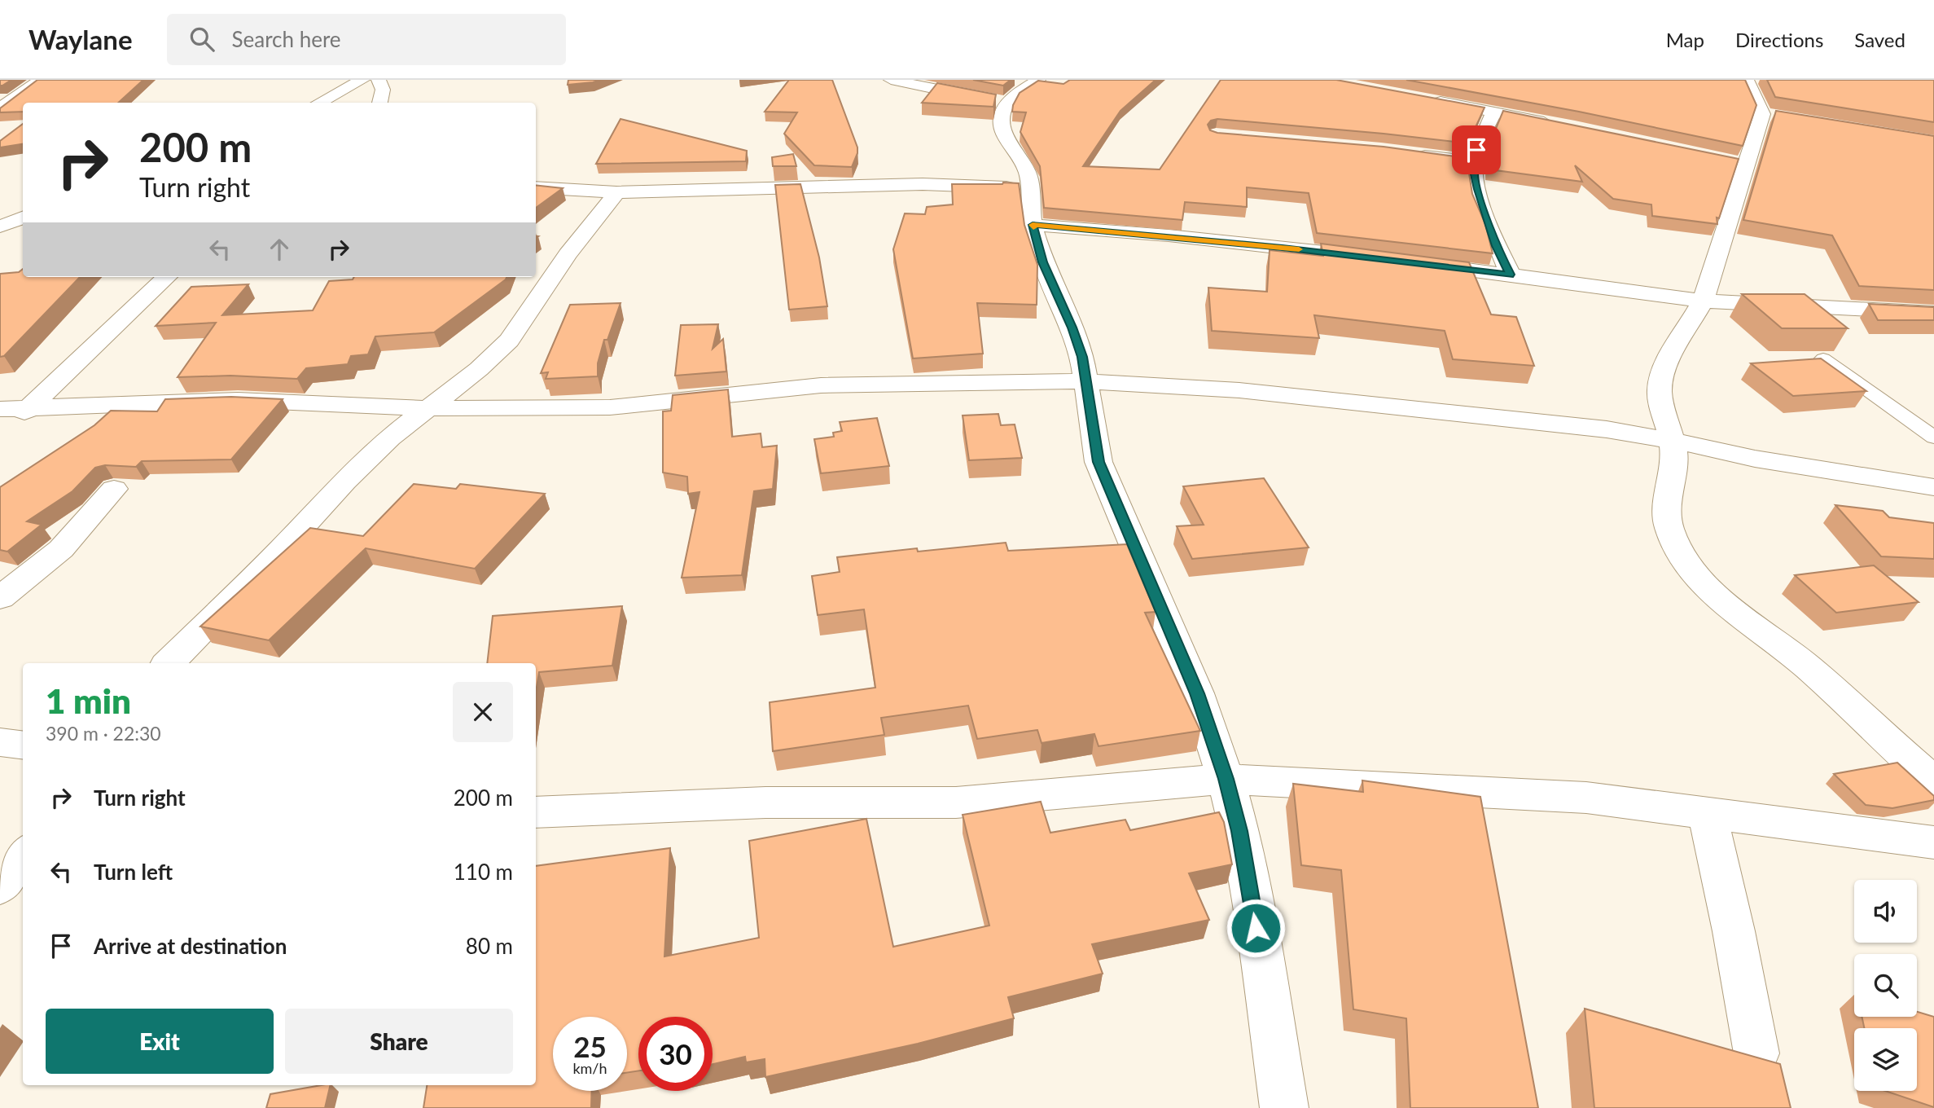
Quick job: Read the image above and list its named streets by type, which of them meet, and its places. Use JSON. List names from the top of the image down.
{
  "page": {
    "header": "Waylane",
    "search": "Search here",
    "nav": ["Map", "Directions", "Saved"],
    "turn": ["200 m", "Turn right"],
    "heading": ["1 min", "390 m · 22:30"],
    "list": [
      {
        "name": "Turn right",
        "value": "200 m"
      },
      {
        "name": "Turn left",
        "value": "110 m"
      },
      {
        "name": "Arrive at destination",
        "value": "80 m"
      }
    ],
    "buttons": ["Exit", "Share"],
    "speed": "25 km/h",
    "limit": "30"
  }
}
